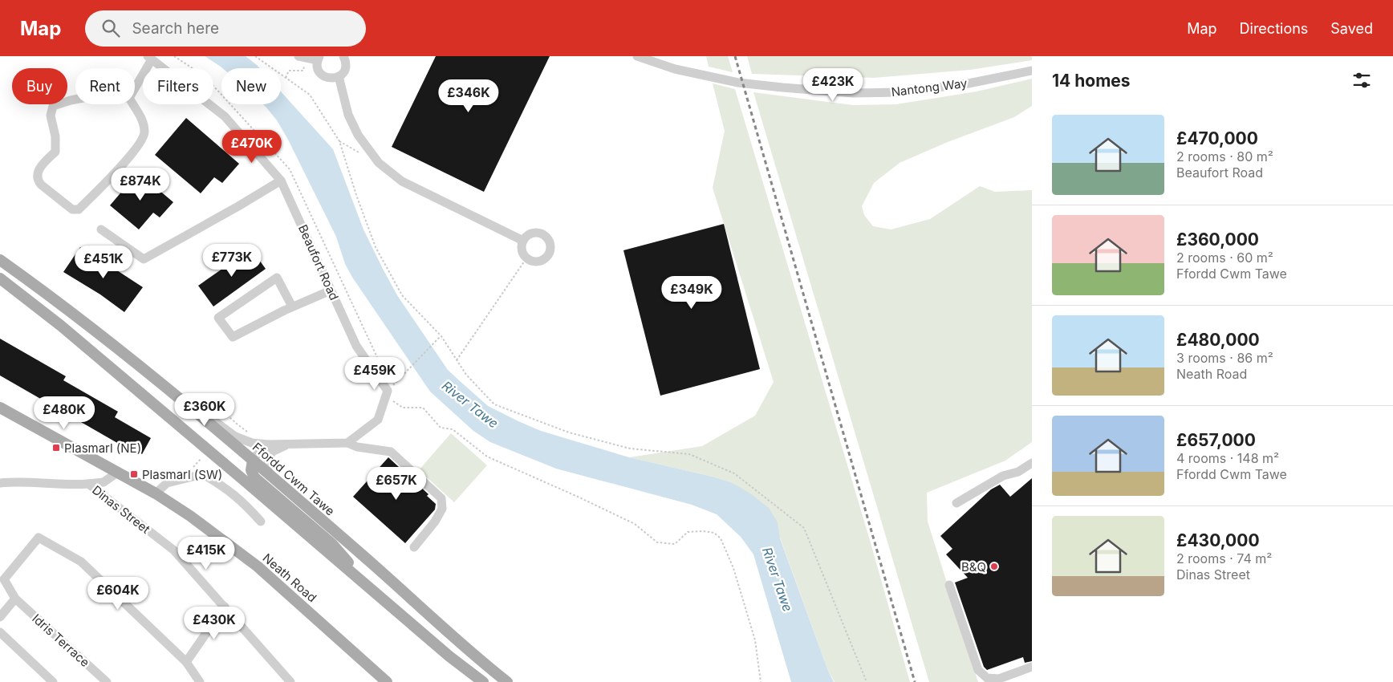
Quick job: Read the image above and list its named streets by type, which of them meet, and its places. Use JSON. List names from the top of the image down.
{
  "streets": {
    "main road": ["Ffordd Cwm Tawe", "Neath Road"],
    "street": [
      "Nantong Way",
      "Beaufort Road",
      "Dinas Street",
      "Idris Terrace"
    ]
  },
  "crossings": [
    ["Dinas Street", "Neath Road"]
  ],
  "water": ["River Tawe"],
  "places": {
    "transit": ["Plasmarl (NE)", "Plasmarl (SW)"],
    "other": ["B&Q"]
  },
  "page": {
    "header": "Map",
    "search": "Search here",
    "nav": ["Map", "Directions", "Saved"],
    "heading": "14 homes",
    "price": [
      "£423K",
      "£346K",
      "£470K",
      "£874K",
      "£773K",
      "£451K",
      "£349K",
      "£459K",
      "£360K",
      "£480K",
      "£657K",
      "£415K",
      "£604K",
      "£430K"
    ],
    "chip": [
      "Buy",
      "Rent",
      "Filters",
      "New"
    ],
    "list": [
      {
        "name": "£470,000",
        "note": "2 rooms · 80 m² · Beaufort Road"
      },
      {
        "name": "£360,000",
        "note": "2 rooms · 60 m² · Ffordd Cwm Tawe"
      },
      {
        "name": "£480,000",
        "note": "3 rooms · 86 m² · Neath Road"
      },
      {
        "name": "£657,000",
        "note": "4 rooms · 148 m² · Ffordd Cwm Tawe"
      },
      {
        "name": "£430,000",
        "note": "2 rooms · 74 m² · Dinas Street"
      }
    ]
  }
}
